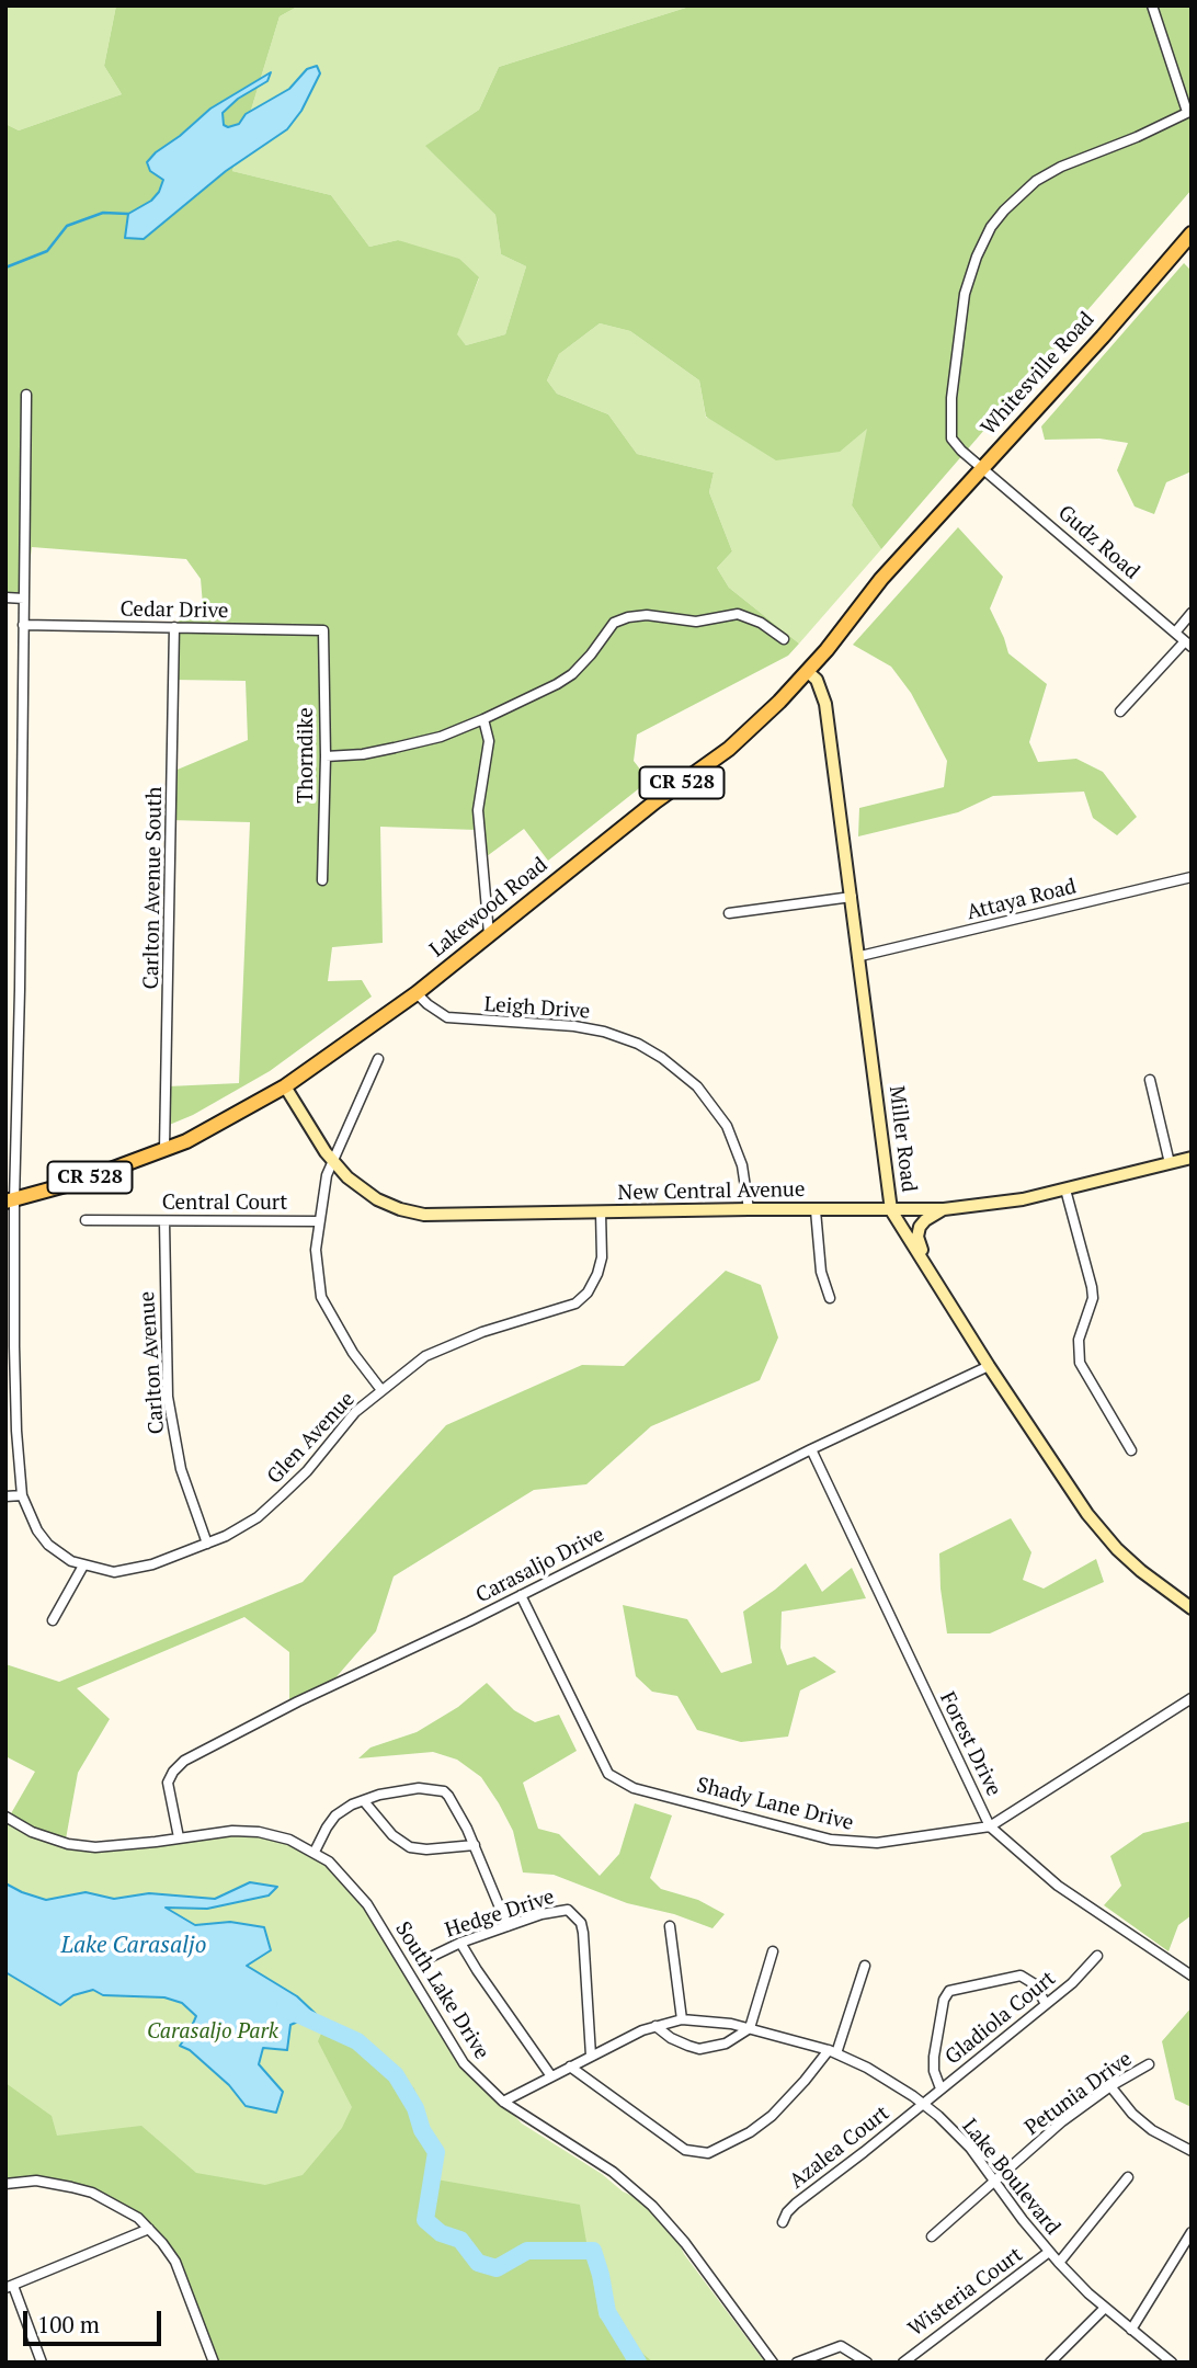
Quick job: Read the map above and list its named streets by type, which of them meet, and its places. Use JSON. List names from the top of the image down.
{
  "streets": {
    "main road": ["Whitesville Road", "CR 528", "Lakewood Road"],
    "street": [
      "Gudz Road",
      "Cedar Drive",
      "Thorndike",
      "Carlton Avenue South",
      "Attaya Road",
      "Leigh Drive",
      "Miller Road",
      "New Central Avenue",
      "Central Court",
      "Carlton Avenue",
      "Glen Avenue",
      "Carasaljo Drive",
      "Forest Drive",
      "Shady Lane Drive",
      "Hedge Drive",
      "South Lake Drive",
      "Gladiola Court",
      "Petunia Drive",
      "Azalea Court",
      "Lake Boulevard",
      "Wisteria Court"
    ]
  },
  "crossings": [
    ["Whitesville Road", "Gudz Road"],
    ["Whitesville Road", "Lakewood Road"],
    ["Cedar Drive", "Thorndike"],
    ["Cedar Drive", "Carlton Avenue South"],
    ["Cedar Drive", "Glen Avenue"],
    ["Carlton Avenue South", "Lakewood Road"],
    ["Attaya Road", "Miller Road"],
    ["Lakewood Road", "Leigh Drive"],
    ["Lakewood Road", "Miller Road"],
    ["Lakewood Road", "New Central Avenue"],
    ["Lakewood Road", "Glen Avenue"],
    ["Leigh Drive", "New Central Avenue"],
    ["Miller Road", "New Central Avenue"],
    ["Miller Road", "Carasaljo Drive"],
    ["New Central Avenue", "Glen Avenue"],
    ["Central Court", "Carlton Avenue"],
    ["Carlton Avenue", "Glen Avenue"],
    ["Carasaljo Drive", "Forest Drive"],
    ["Carasaljo Drive", "Shady Lane Drive"],
    ["Carasaljo Drive", "South Lake Drive"],
    ["Forest Drive", "Shady Lane Drive"],
    ["Hedge Drive", "Lake Boulevard"],
    ["South Lake Drive", "Lake Boulevard"],
    ["Gladiola Court", "Azalea Court"],
    ["Gladiola Court", "Lake Boulevard"],
    ["Petunia Drive", "Lake Boulevard"],
    ["Azalea Court", "Lake Boulevard"],
    ["Lake Boulevard", "Wisteria Court"]
  ],
  "water": ["Lake Carasaljo"],
  "parks": ["Carasaljo Park"],
  "scale_bar": "100 m"
}
